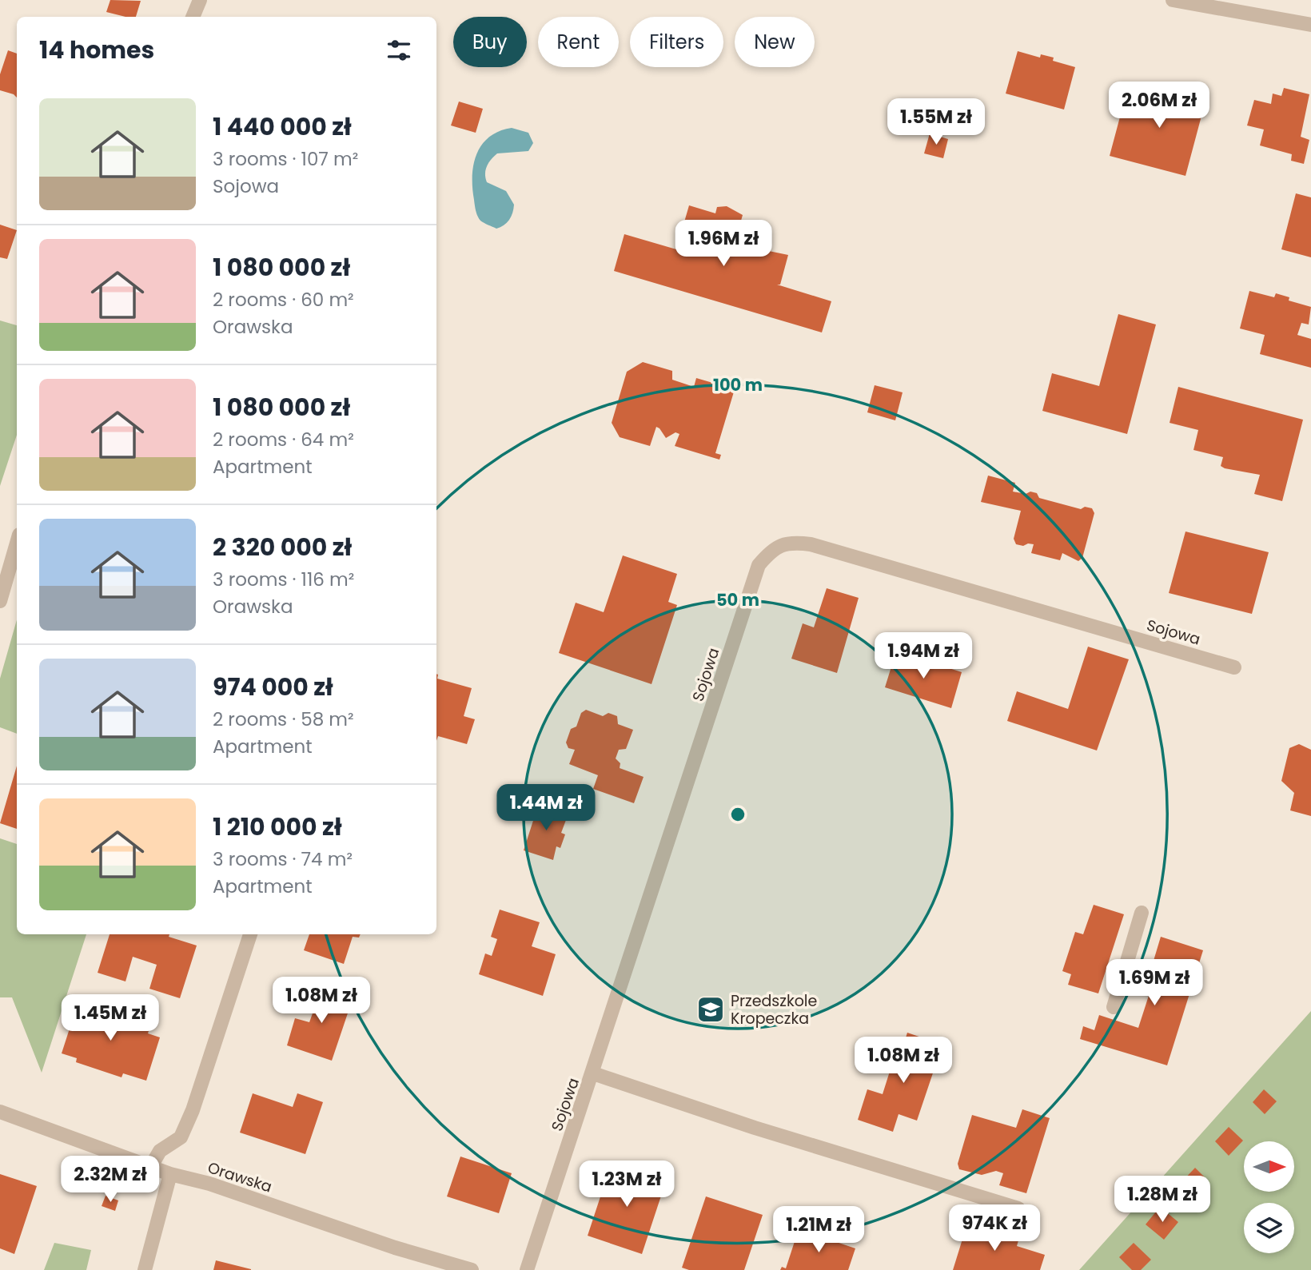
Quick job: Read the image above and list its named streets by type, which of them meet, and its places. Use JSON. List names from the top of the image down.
{
  "streets": {
    "street": ["Sojowa", "Orawska"]
  },
  "places": {
    "school or university": ["Przedszkole Kropeczka"]
  },
  "north": "right",
  "page": {
    "chip": [
      "Buy",
      "Rent",
      "Filters",
      "New"
    ],
    "heading": "14 homes",
    "price": [
      "2.06M zł",
      "1.55M zł",
      "1.96M zł",
      "1.94M zł",
      "1.44M zł",
      "1.69M zł",
      "1.08M zł",
      "1.45M zł",
      "1.08M zł",
      "2.32M zł",
      "1.23M zł",
      "1.28M zł",
      "974K zł",
      "1.21M zł"
    ],
    "list": [
      {
        "name": "1 440 000 zł",
        "note": "3 rooms · 107 m² · Sojowa"
      },
      {
        "name": "1 080 000 zł",
        "note": "2 rooms · 60 m² · Orawska"
      },
      {
        "name": "1 080 000 zł",
        "note": "2 rooms · 64 m² · Apartment"
      },
      {
        "name": "2 320 000 zł",
        "note": "3 rooms · 116 m² · Orawska"
      },
      {
        "name": "974 000 zł",
        "note": "2 rooms · 58 m² · Apartment"
      },
      {
        "name": "1 210 000 zł",
        "note": "3 rooms · 74 m² · Apartment"
      }
    ]
  },
  "rings": ["100 m", "50 m"]
}
